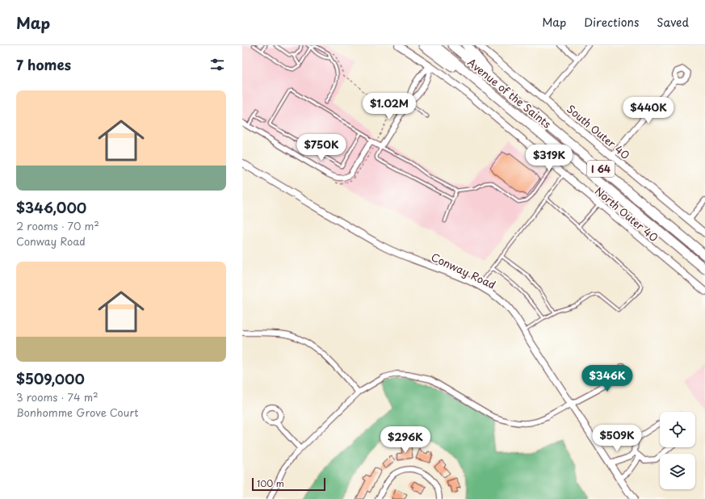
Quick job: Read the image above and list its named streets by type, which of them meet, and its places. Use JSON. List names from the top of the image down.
{
  "streets": {
    "highway": ["Avenue of the Saints", "I 64"],
    "street": ["South Outer 40", "North Outer 40", "Conway Road"]
  },
  "scale_bar": "100 m",
  "page": {
    "header": "Map",
    "nav": ["Map", "Directions", "Saved"],
    "heading": "7 homes",
    "list": [
      {
        "name": "$346,000",
        "note": "2 rooms · 70 m² · Conway Road"
      },
      {
        "name": "$509,000",
        "note": "3 rooms · 74 m² · Bonhomme Grove Court"
      }
    ],
    "price": [
      "$1.02M",
      "$440K",
      "$750K",
      "$319K",
      "$346K",
      "$509K",
      "$296K"
    ],
    "scale": "100 m"
  }
}
